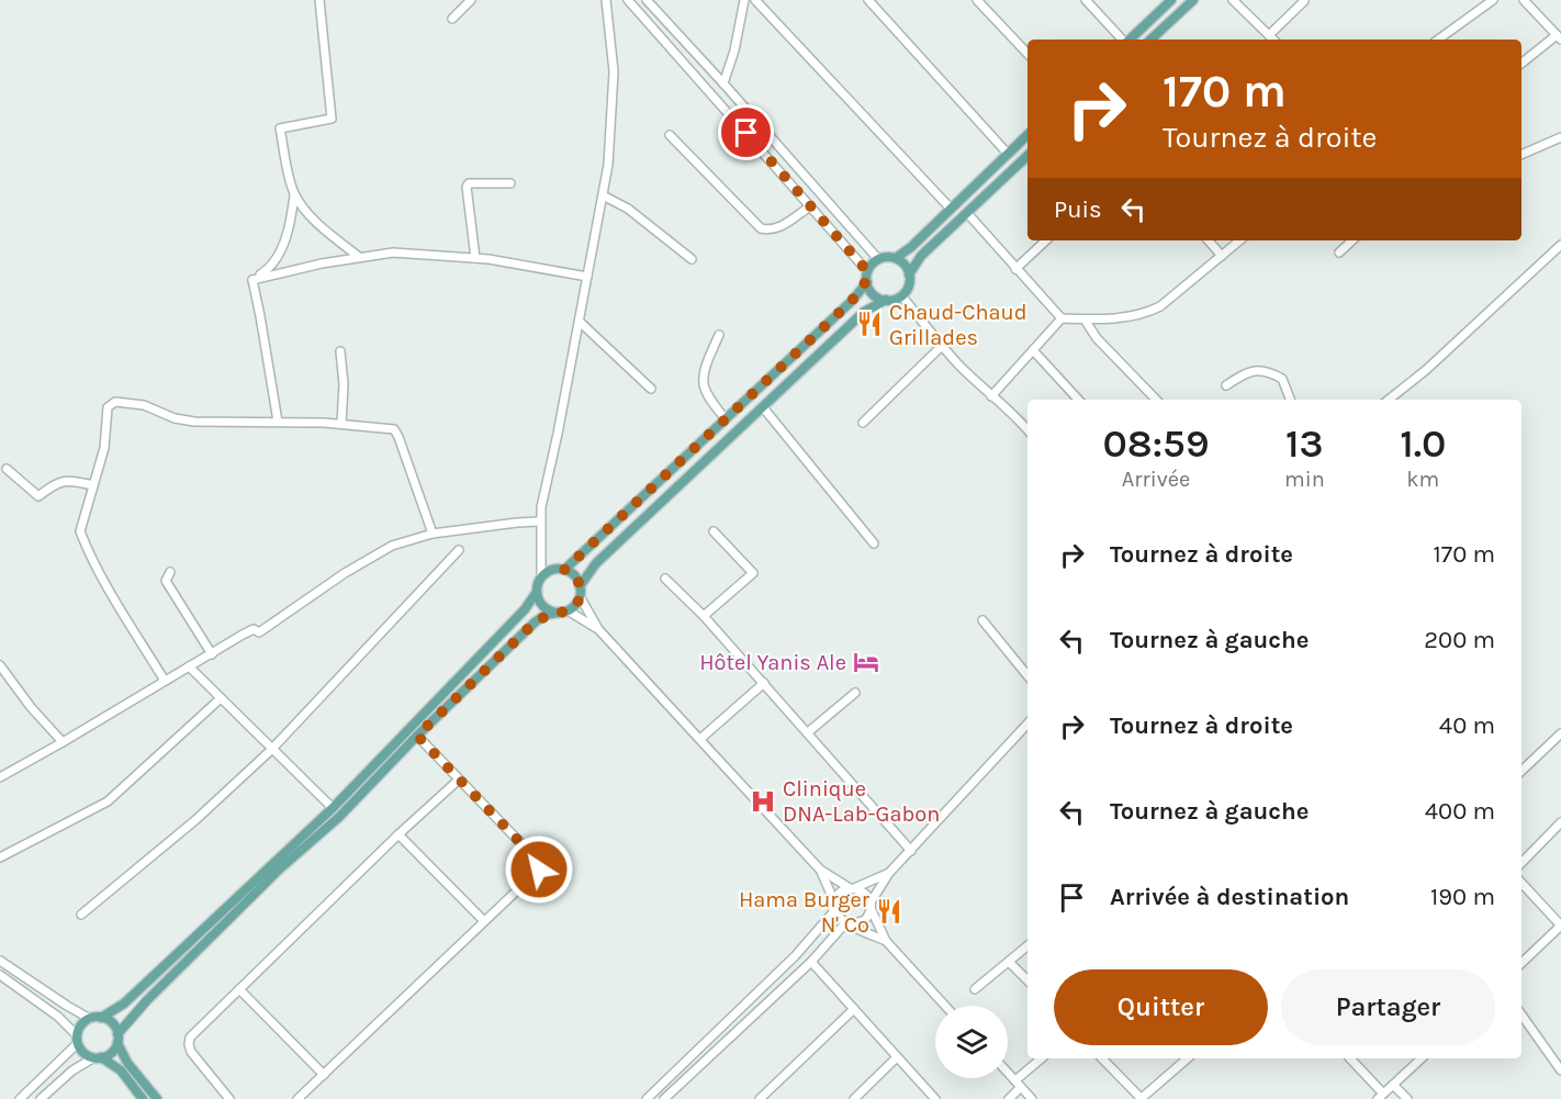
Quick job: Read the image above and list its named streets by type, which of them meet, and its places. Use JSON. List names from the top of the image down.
{
  "places": {
    "restaurant": ["Chaud-Chaud Grillades", "Hama Burger N' Co"],
    "hotel": ["Hôtel Yanis Ale"],
    "hospital": ["Clinique DNA-Lab-Gabon"]
  },
  "page": {
    "turn": ["170 m", "Tournez à droite"],
    "then": "Puis",
    "eta": [
      "08:59",
      "Arrivée",
      "13",
      "min",
      "1.0",
      "km"
    ],
    "list": [
      {
        "name": "Tournez à droite",
        "value": "170 m"
      },
      {
        "name": "Tournez à gauche",
        "value": "200 m"
      },
      {
        "name": "Tournez à droite",
        "value": "40 m"
      },
      {
        "name": "Tournez à gauche",
        "value": "400 m"
      },
      {
        "name": "Arrivée à destination",
        "value": "190 m"
      }
    ],
    "buttons": ["Quitter", "Partager"]
  }
}
